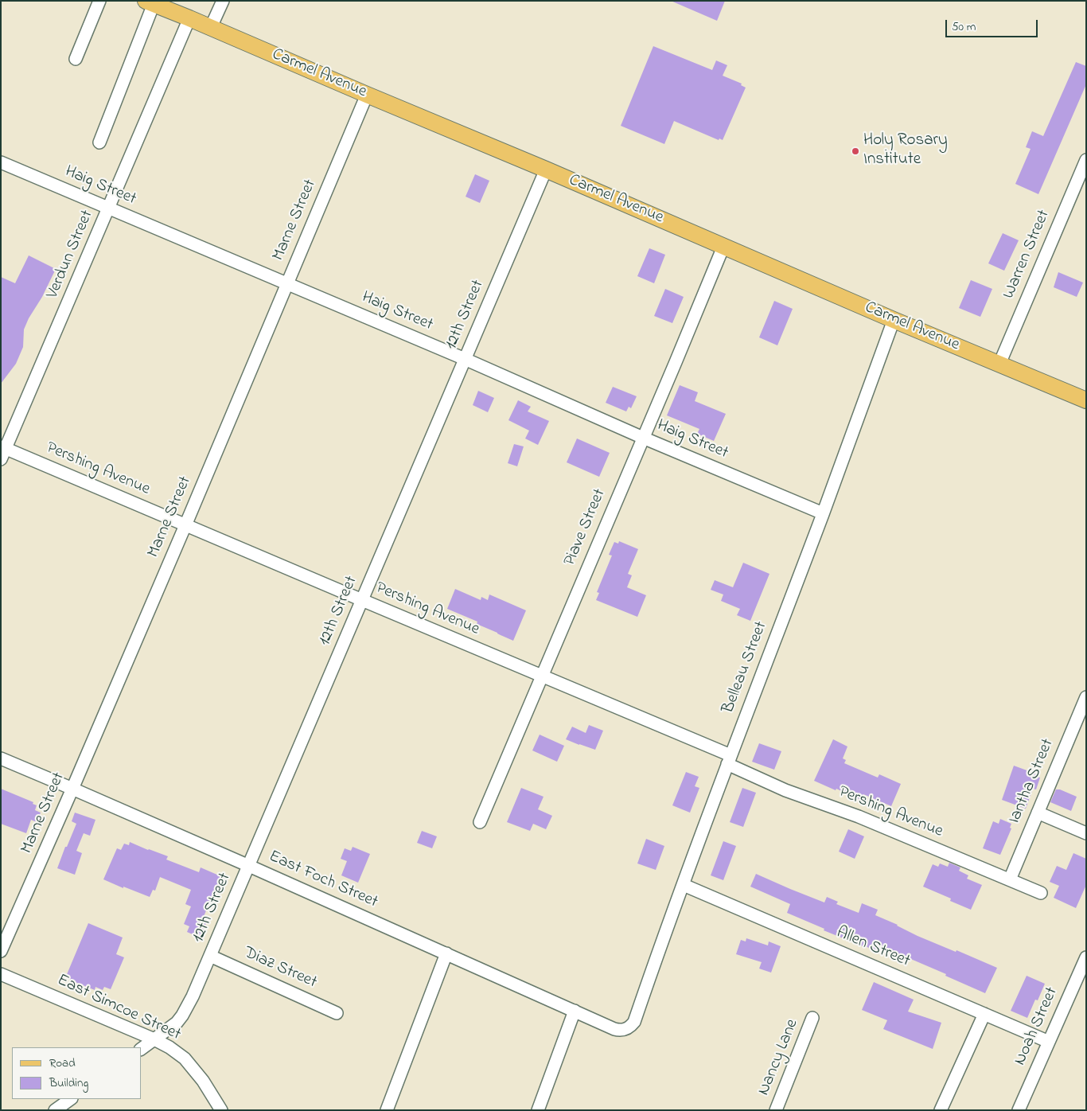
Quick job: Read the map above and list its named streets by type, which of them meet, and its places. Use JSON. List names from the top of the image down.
{
  "streets": {
    "main road": ["Carmel Avenue"],
    "street": [
      "Haig Street",
      "Marne Street",
      "Verdun Street",
      "Warren Street",
      "12th Street",
      "Pershing Avenue",
      "Piave Street",
      "Belleau Street",
      "Iantha Street",
      "East Foch Street",
      "Allen Street",
      "Diaz Street",
      "East Simcoe Street",
      "Noah Street",
      "Nancy Lane"
    ]
  },
  "crossings": [
    ["Carmel Avenue", "Marne Street"],
    ["Carmel Avenue", "Verdun Street"],
    ["Carmel Avenue", "Warren Street"],
    ["Carmel Avenue", "12th Street"],
    ["Carmel Avenue", "Piave Street"],
    ["Carmel Avenue", "Belleau Street"],
    ["Haig Street", "Marne Street"],
    ["Haig Street", "Verdun Street"],
    ["Haig Street", "12th Street"],
    ["Haig Street", "Piave Street"],
    ["Haig Street", "Belleau Street"],
    ["Marne Street", "Pershing Avenue"],
    ["Marne Street", "East Foch Street"],
    ["Verdun Street", "Pershing Avenue"],
    ["12th Street", "Pershing Avenue"],
    ["12th Street", "East Foch Street"],
    ["12th Street", "Diaz Street"],
    ["12th Street", "East Simcoe Street"],
    ["Pershing Avenue", "Piave Street"],
    ["Pershing Avenue", "Belleau Street"],
    ["Pershing Avenue", "Iantha Street"],
    ["Belleau Street", "East Foch Street"],
    ["Belleau Street", "Allen Street"],
    ["Allen Street", "Noah Street"]
  ],
  "places": ["Holy Rosary Institute"],
  "legend": ["Road", "Building"],
  "scale_bar": "50 m"
}
